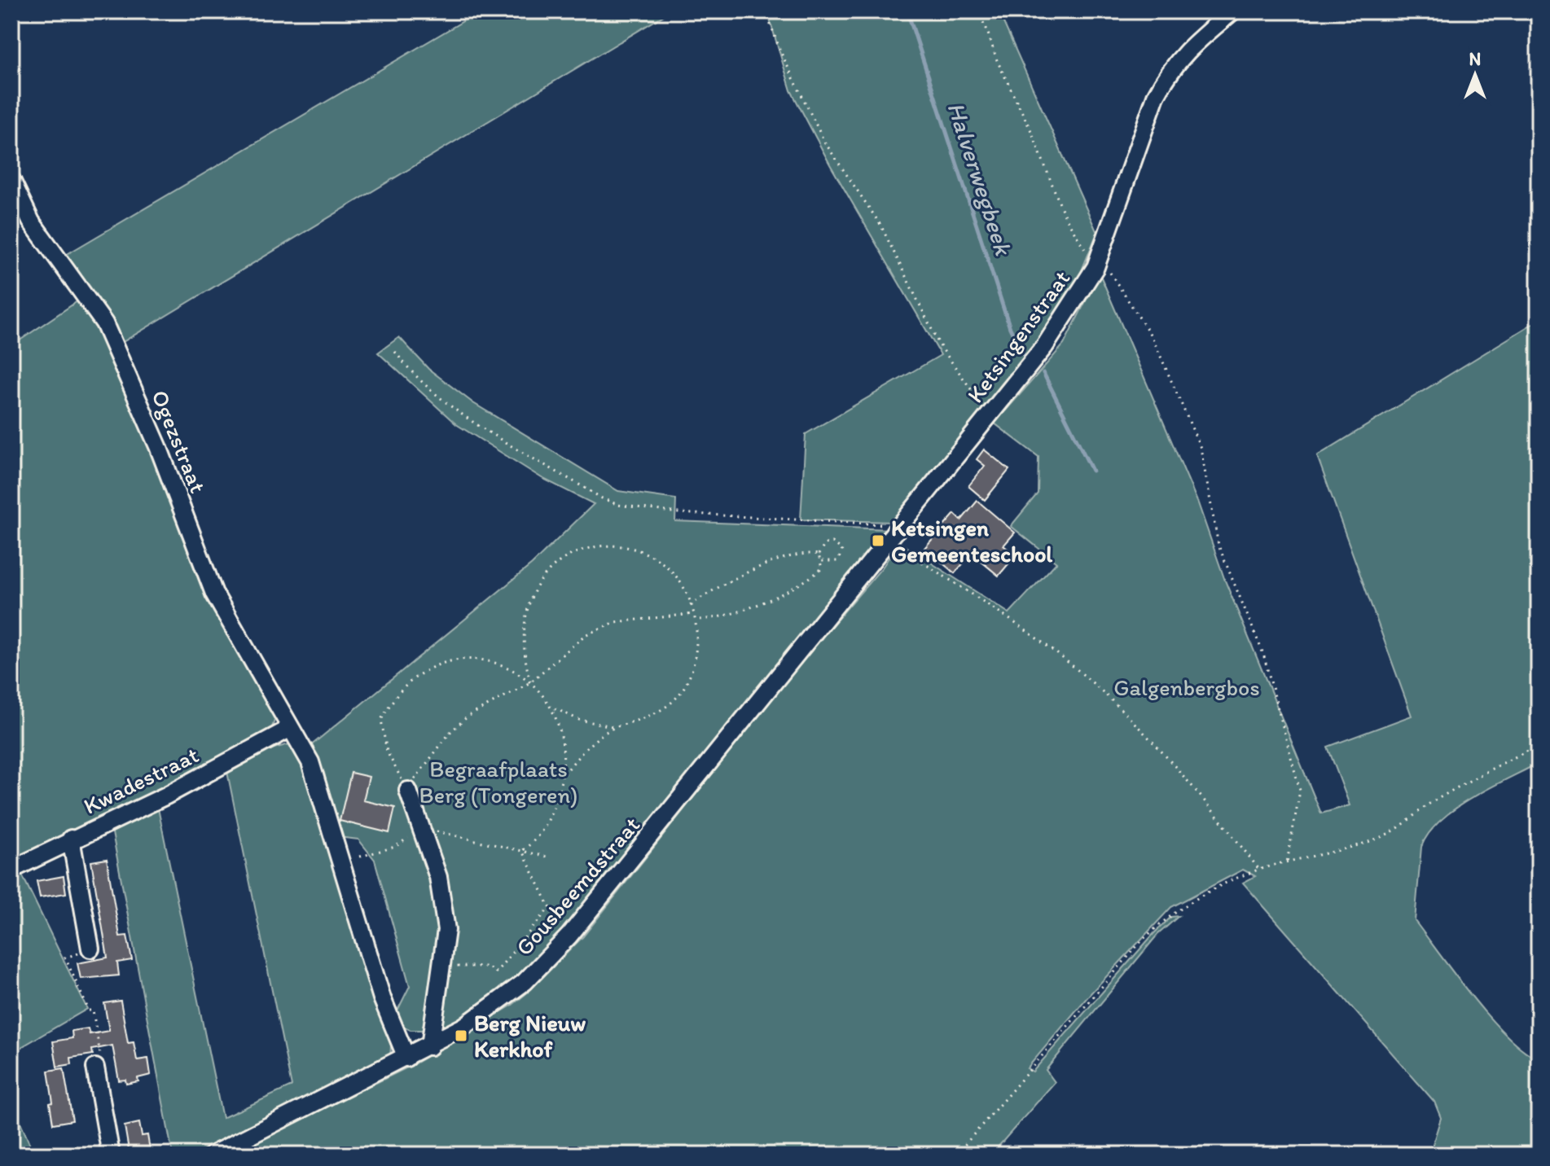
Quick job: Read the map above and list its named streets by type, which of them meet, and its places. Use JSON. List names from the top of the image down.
{
  "streets": {
    "street": [
      "Ketsingenstraat",
      "Ogezstraat",
      "Kwadestraat",
      "Gousbeemdstraat"
    ]
  },
  "crossings": [
    ["Ketsingenstraat", "Gousbeemdstraat"],
    ["Ogezstraat", "Kwadestraat"],
    ["Ogezstraat", "Gousbeemdstraat"]
  ],
  "water": ["Halverwegbeek"],
  "parks": ["Galgenbergbos", "Begraafplaats Berg (Tongeren)"],
  "places": {
    "transit": ["Ketsingen Gemeenteschool", "Berg Nieuw Kerkhof"]
  },
  "north": "top"
}
